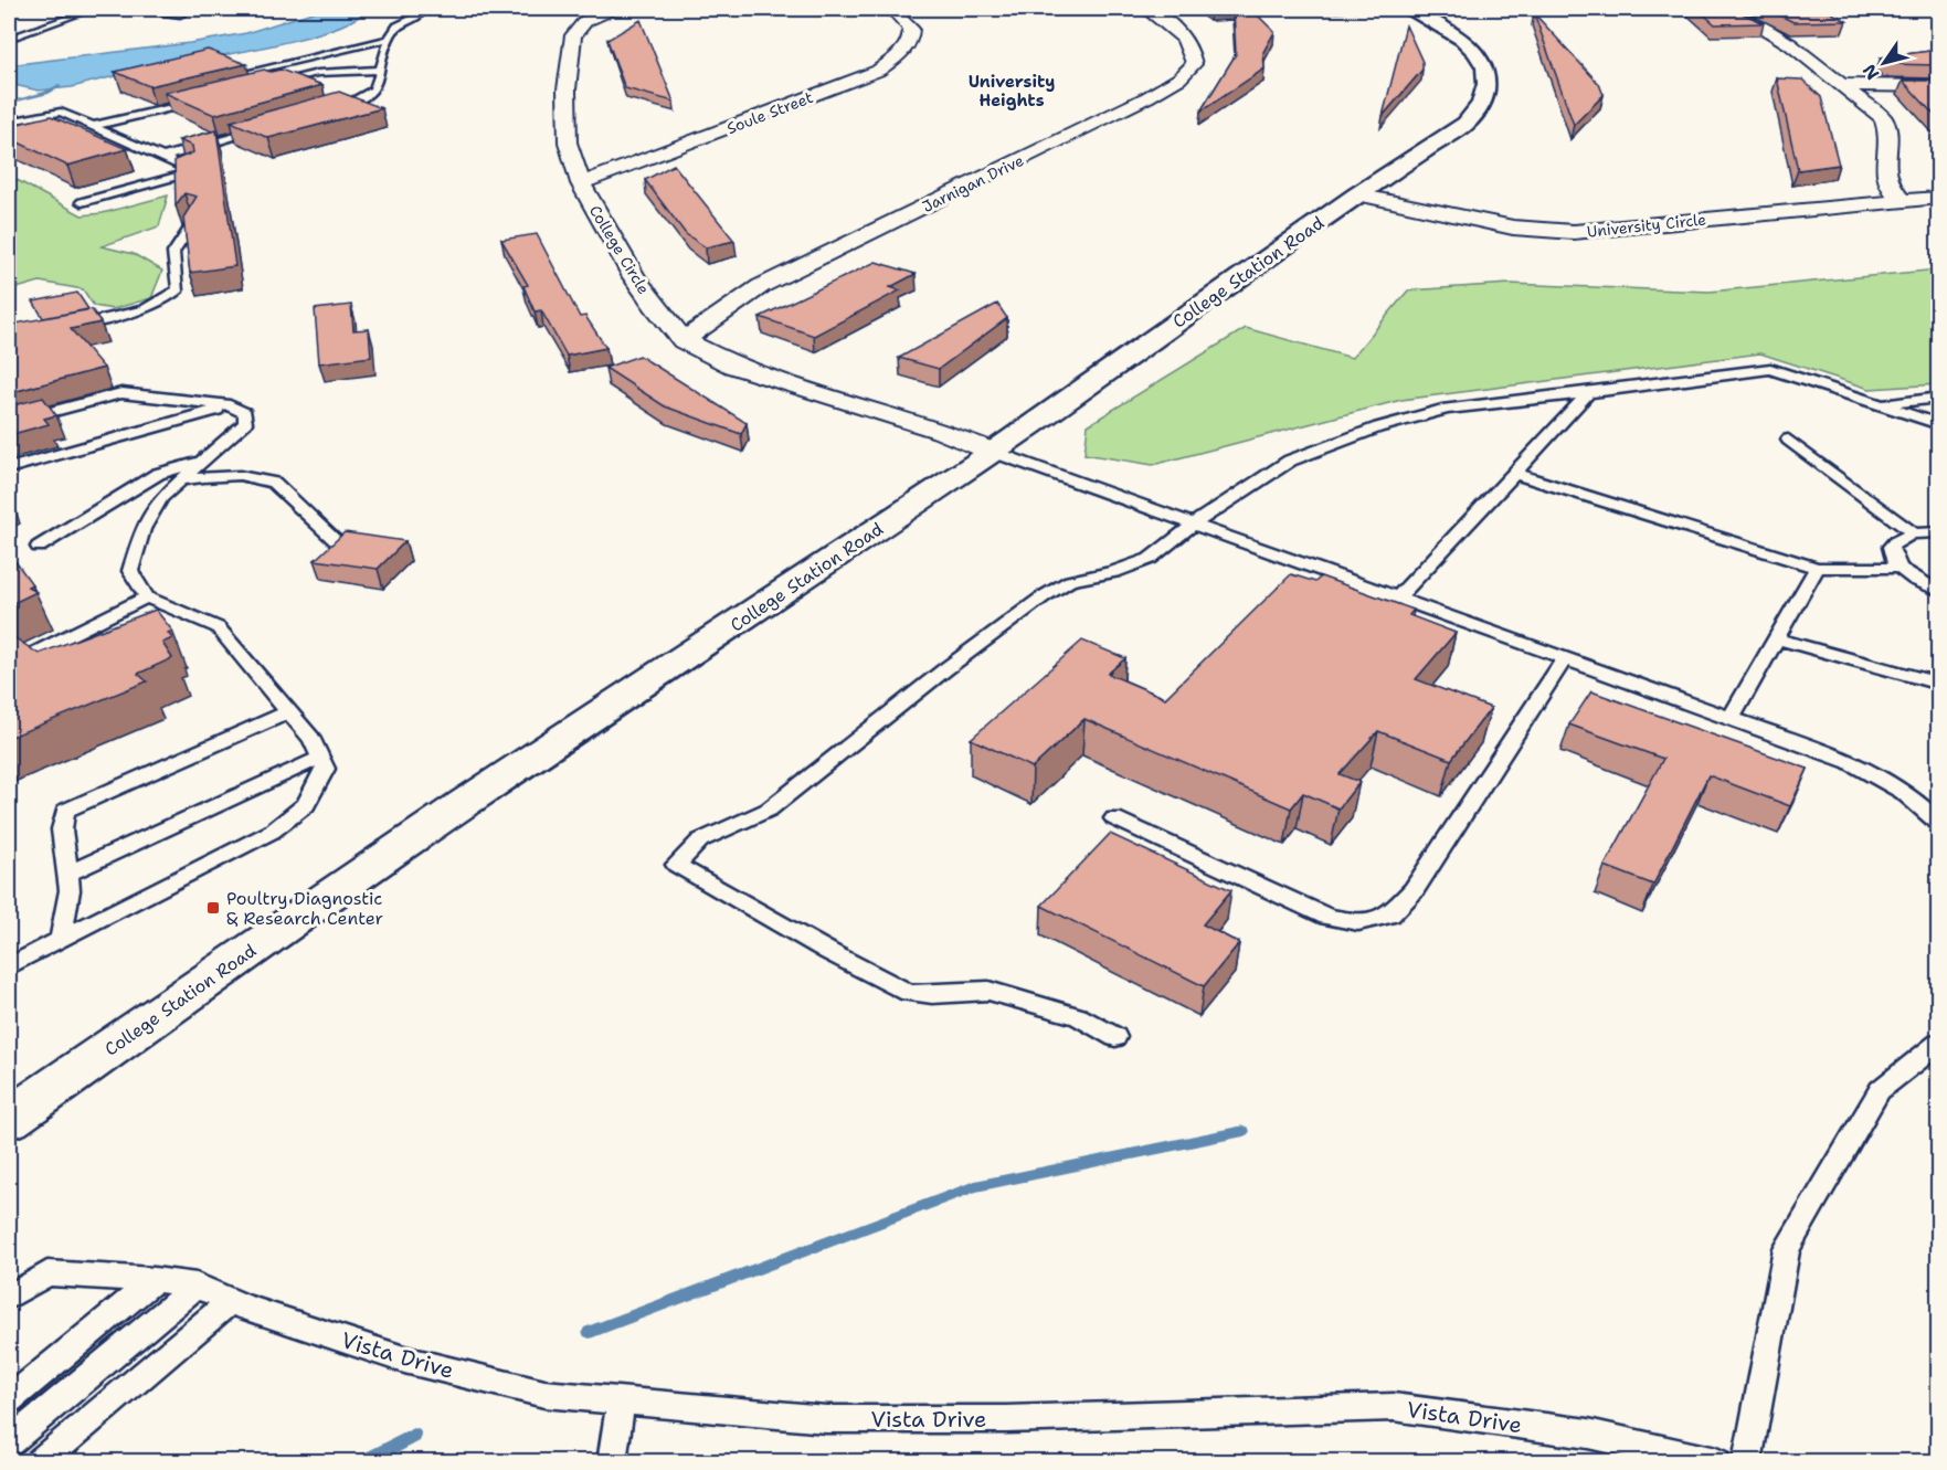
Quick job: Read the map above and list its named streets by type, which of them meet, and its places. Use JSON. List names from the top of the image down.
{
  "streets": {
    "main road": ["College Station Road"],
    "street": [
      "Soule Street",
      "Jarnigan Drive",
      "University Circle",
      "College Circle"
    ],
    "lane": ["Vista Drive"]
  },
  "crossings": [
    ["Soule Street", "College Circle"],
    ["Jarnigan Drive", "College Circle"],
    ["University Circle", "College Station Road"],
    ["College Circle", "College Station Road"]
  ],
  "districts": ["University Heights"],
  "places": {
    "transit": ["Poultry Diagnostic & Research Center"]
  },
  "north": "bottom left"
}
